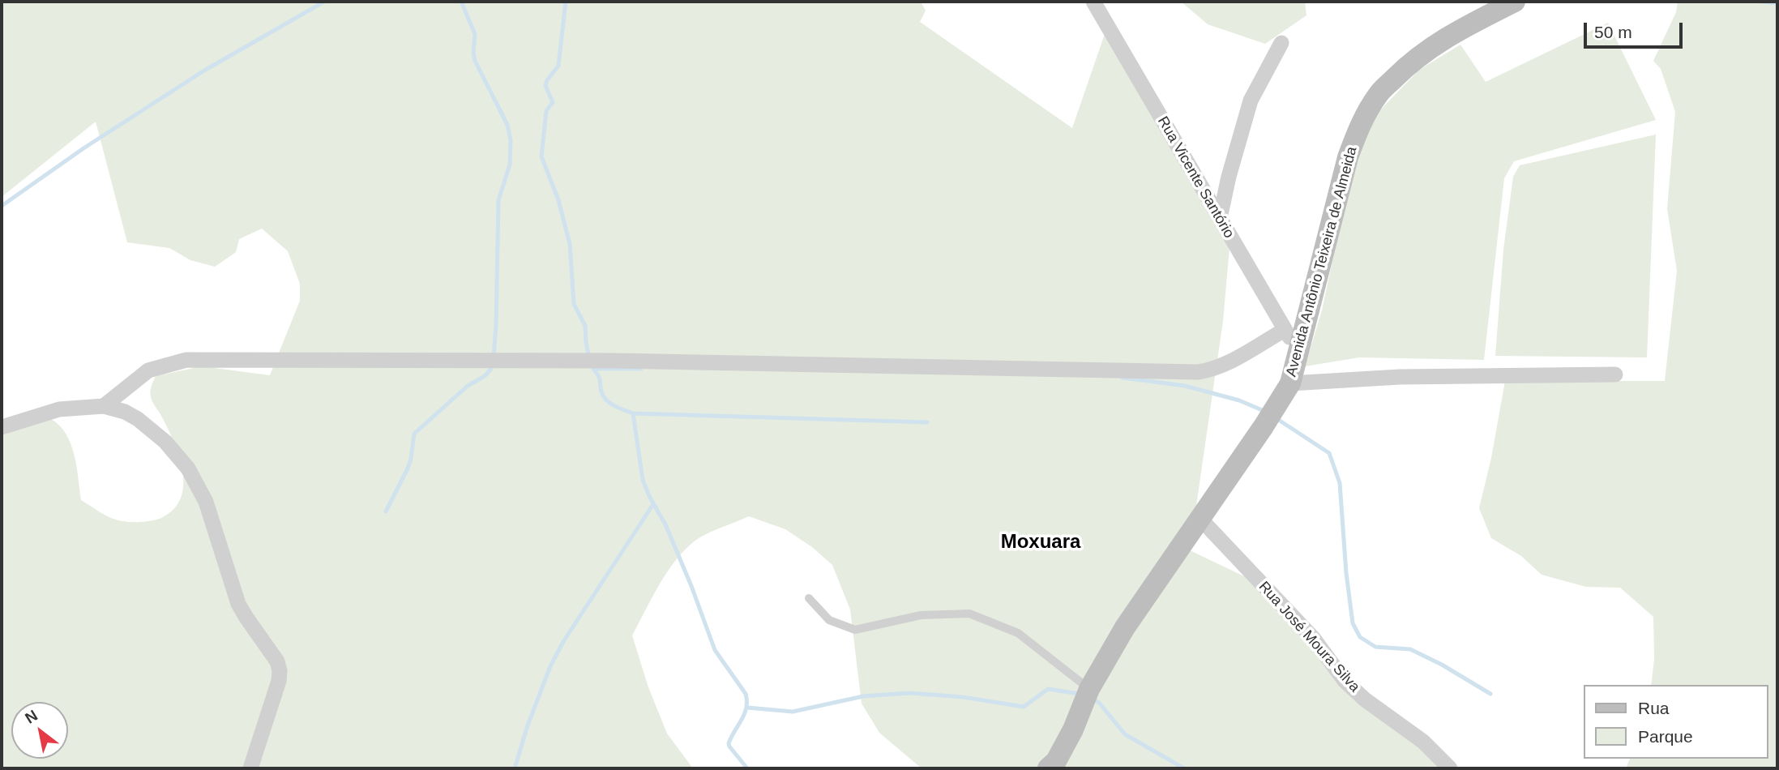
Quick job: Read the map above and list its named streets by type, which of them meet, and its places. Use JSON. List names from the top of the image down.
{
  "streets": {
    "street": ["Rua Vicente Santório", "Avenida Antônio Teixeira de Almeida", "Rua José Moura Silva"]
  },
  "crossings": [
    ["Rua Vicente Santório", "Avenida Antônio Teixeira de Almeida"],
    ["Avenida Antônio Teixeira de Almeida", "Rua José Moura Silva"]
  ],
  "districts": ["Moxuara"],
  "legend": ["Rua", "Parque"],
  "scale_bar": "50 m",
  "north": "top left"
}
